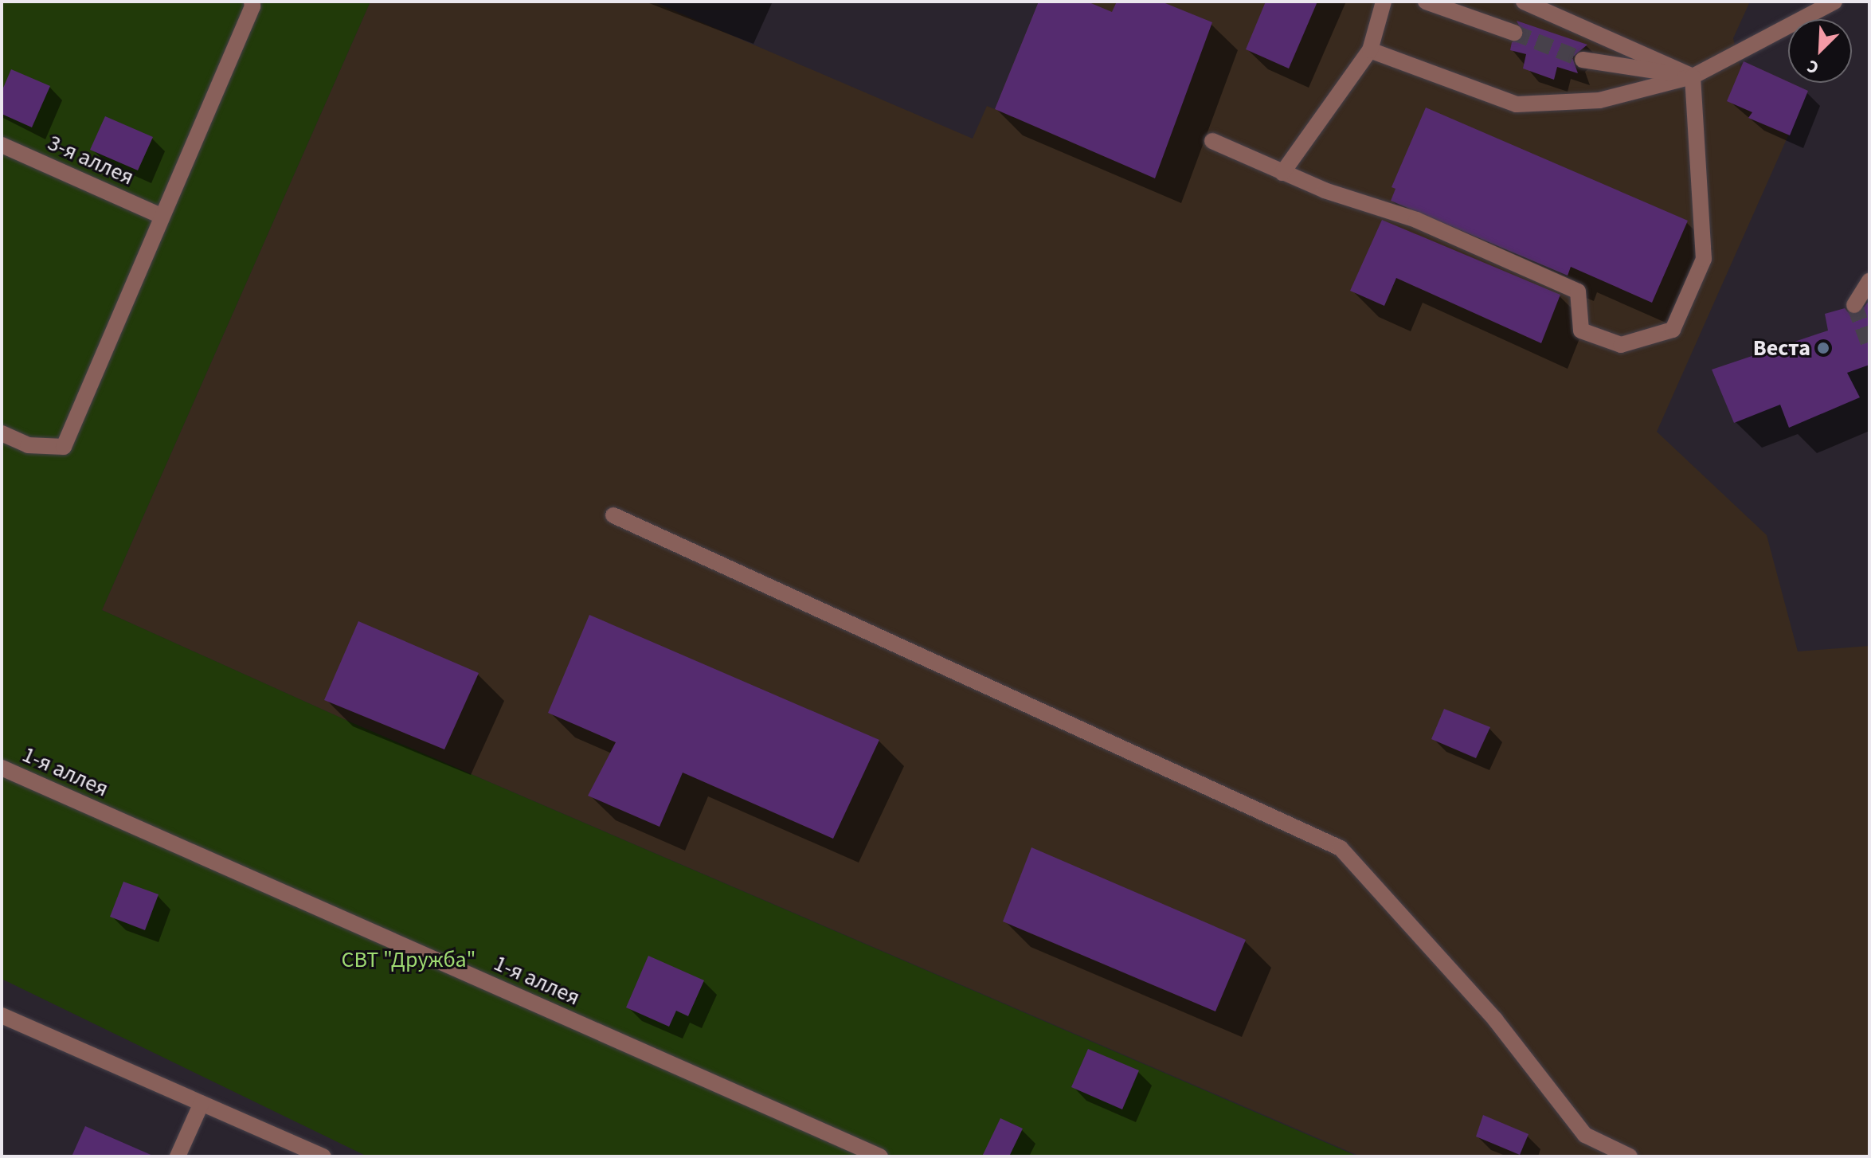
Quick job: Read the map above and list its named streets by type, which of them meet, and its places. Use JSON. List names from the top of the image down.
{
  "streets": {
    "street": ["3-я аллея", "1-я аллея"]
  },
  "parks": ["СВТ \"Дружба\""],
  "places": ["Веста"],
  "north": "bottom left"
}
